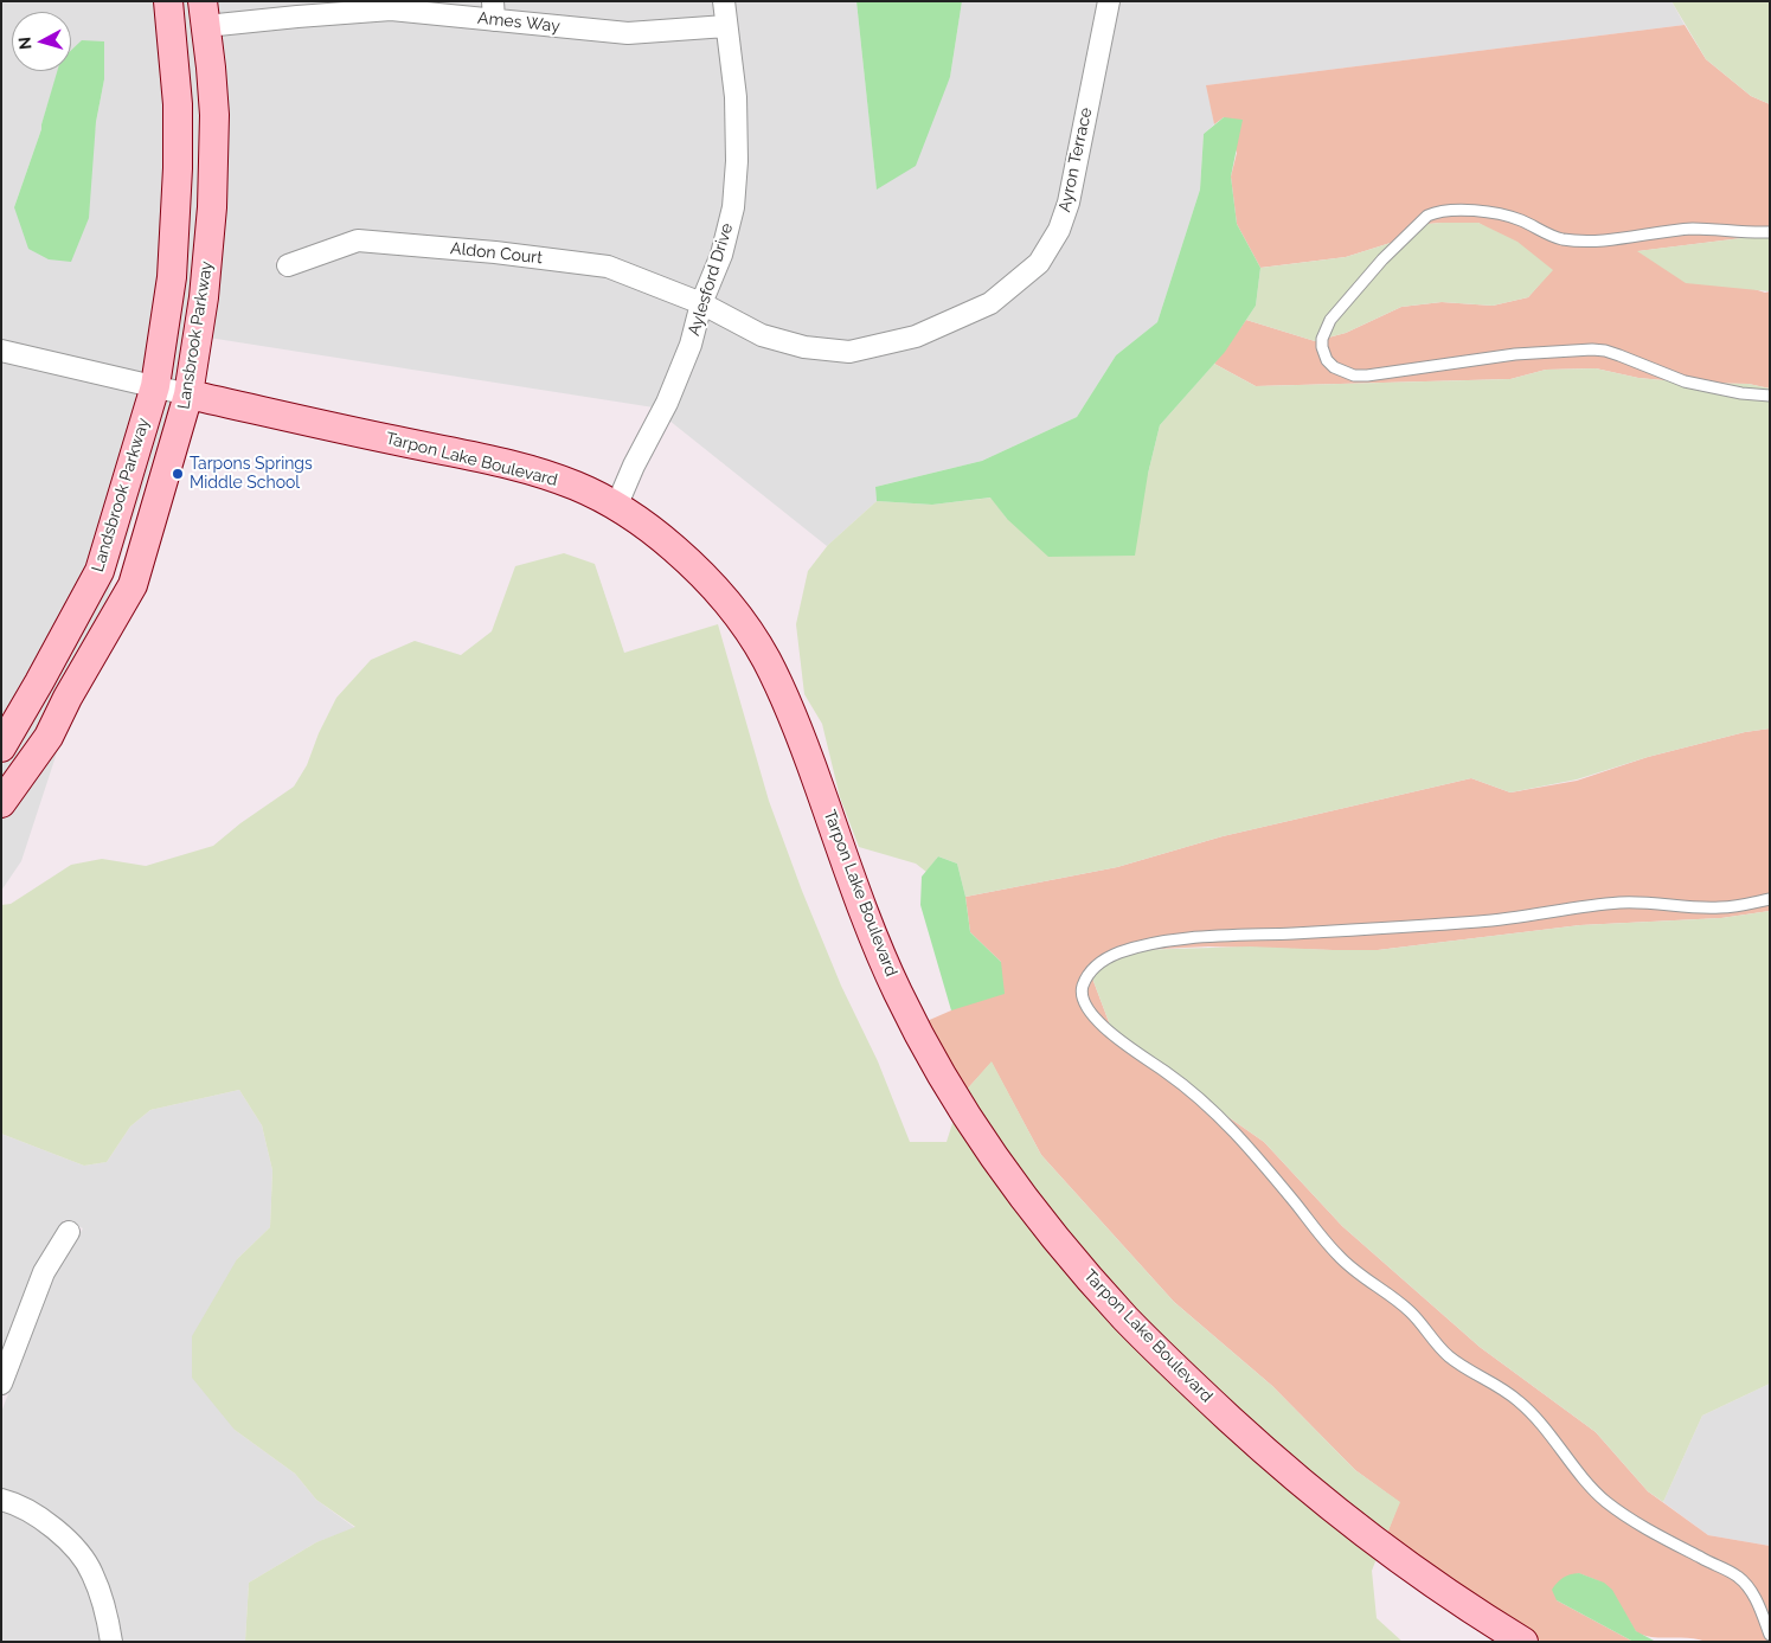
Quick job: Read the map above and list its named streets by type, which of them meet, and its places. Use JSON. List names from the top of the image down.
{
  "streets": {
    "street": [
      "Ames Way",
      "Ayron Terrace",
      "Aldon Court",
      "Aylesford Drive",
      "Lansbrook Parkway",
      "Tarpon Lake Boulevard",
      "Landsbrook Parkway"
    ]
  },
  "crossings": [
    ["Ames Way", "Aylesford Drive"],
    ["Ames Way", "Lansbrook Parkway"],
    ["Ayron Terrace", "Aldon Court"],
    ["Ayron Terrace", "Aylesford Drive"],
    ["Aldon Court", "Aylesford Drive"],
    ["Aylesford Drive", "Tarpon Lake Boulevard"],
    ["Lansbrook Parkway", "Tarpon Lake Boulevard"],
    ["Lansbrook Parkway", "Landsbrook Parkway"]
  ],
  "places": ["Tarpons Springs Middle School"],
  "north": "left"
}
